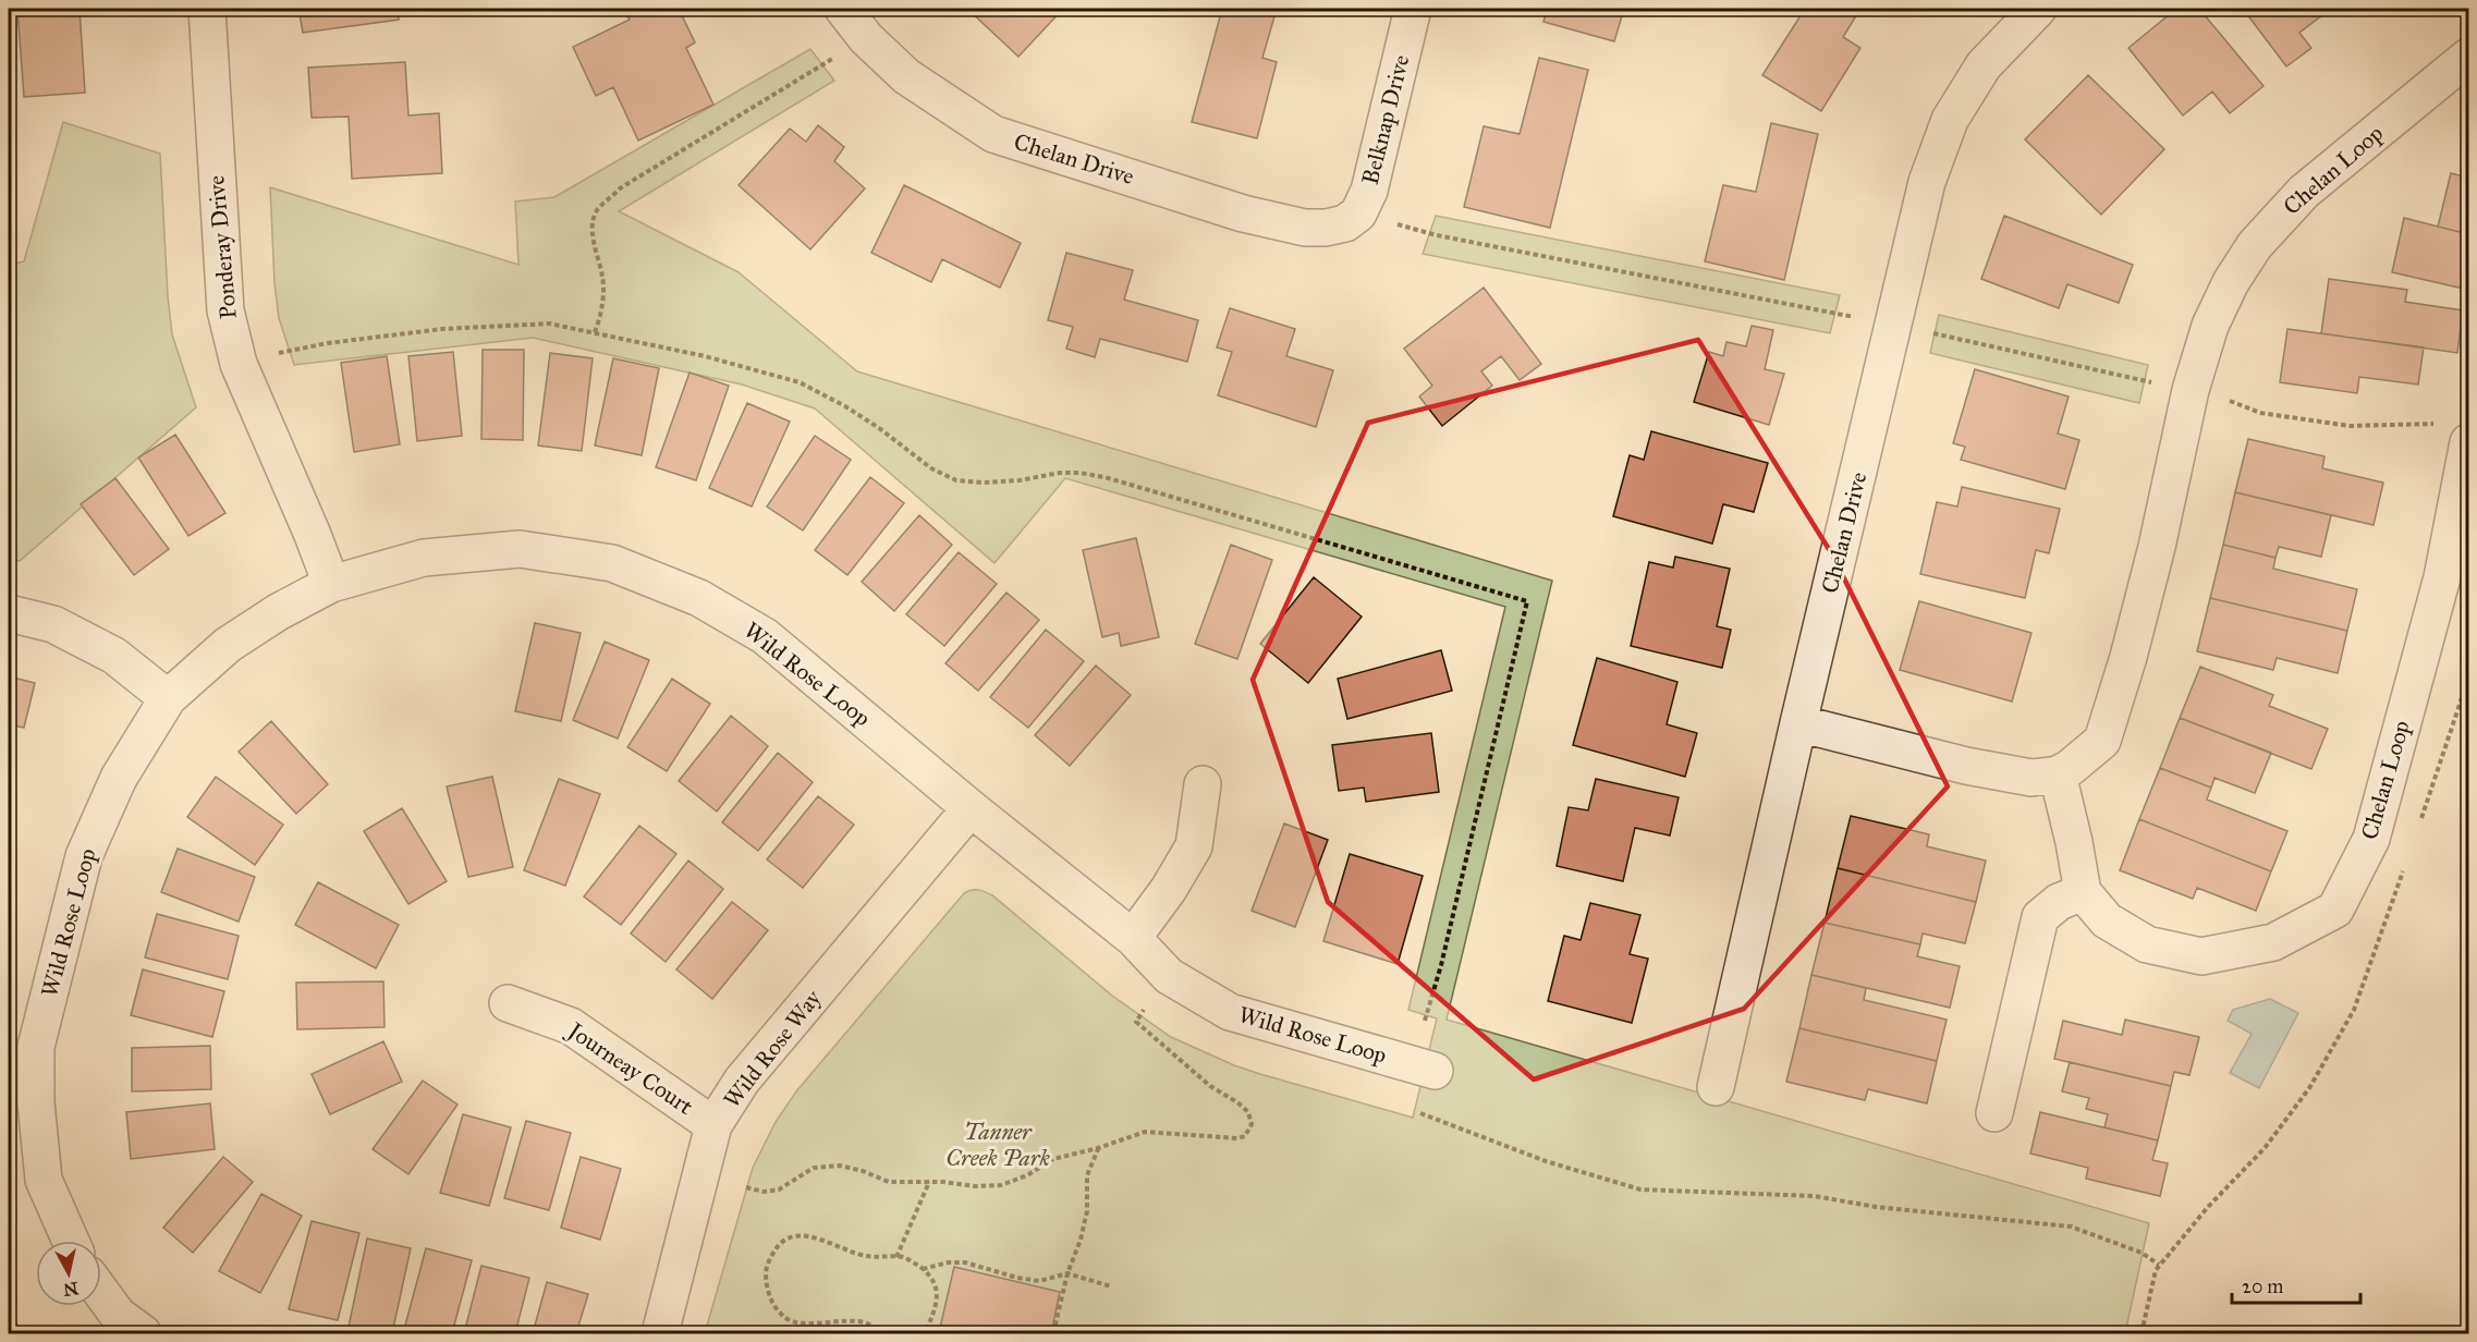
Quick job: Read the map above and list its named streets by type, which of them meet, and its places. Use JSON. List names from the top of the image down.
{
  "streets": {
    "street": [
      "Belknap Drive",
      "Chelan Drive",
      "Chelan Loop",
      "Ponderay Drive",
      "Wild Rose Loop",
      "Wild Rose Way",
      "Journeay Court"
    ]
  },
  "crossings": [
    ["Belknap Drive", "Chelan Drive"],
    ["Ponderay Drive", "Wild Rose Loop"],
    ["Wild Rose Loop", "Wild Rose Way"],
    ["Wild Rose Way", "Journeay Court"]
  ],
  "parks": ["Tanner Creek Park"],
  "scale_bar": "20 m",
  "north": "bottom"
}
